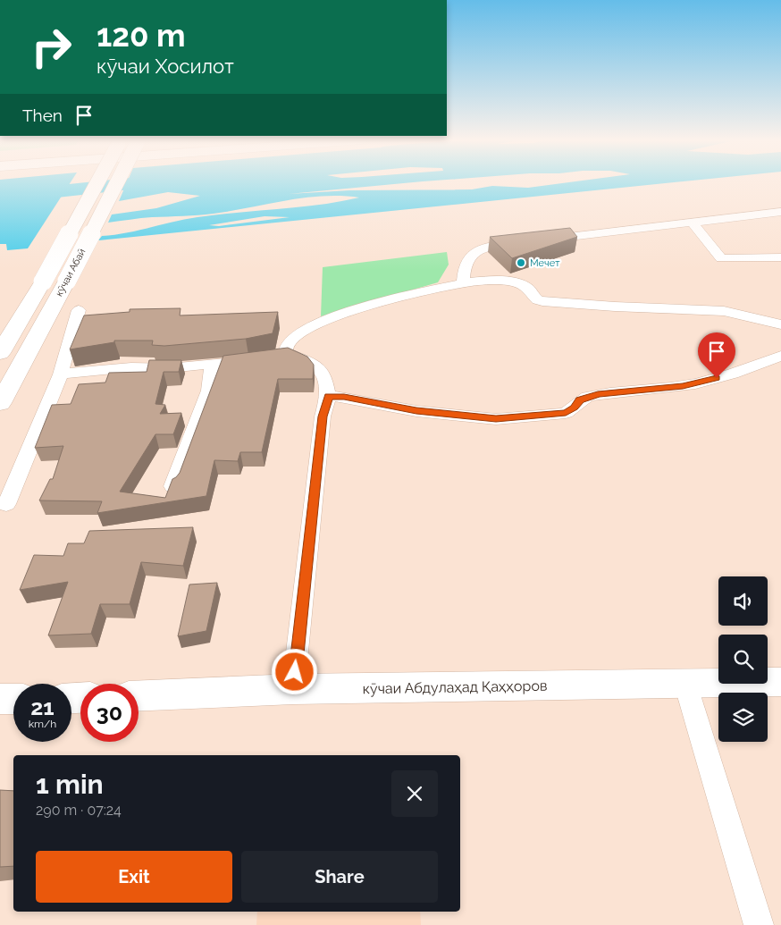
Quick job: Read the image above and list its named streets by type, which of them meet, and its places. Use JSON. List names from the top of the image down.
{
  "streets": {
    "main road": ["кӯчаи Абаӣ", "кӯчаи Абдулаҳад Қаҳҳоров"]
  },
  "places": ["Мечет"],
  "page": {
    "turn": ["120 m", "кӯчаи Хосилот"],
    "then": "Then",
    "speed": "21 km/h",
    "limit": "30",
    "heading": ["1 min", "290 m · 07:24"],
    "buttons": ["Exit", "Share"]
  }
}
